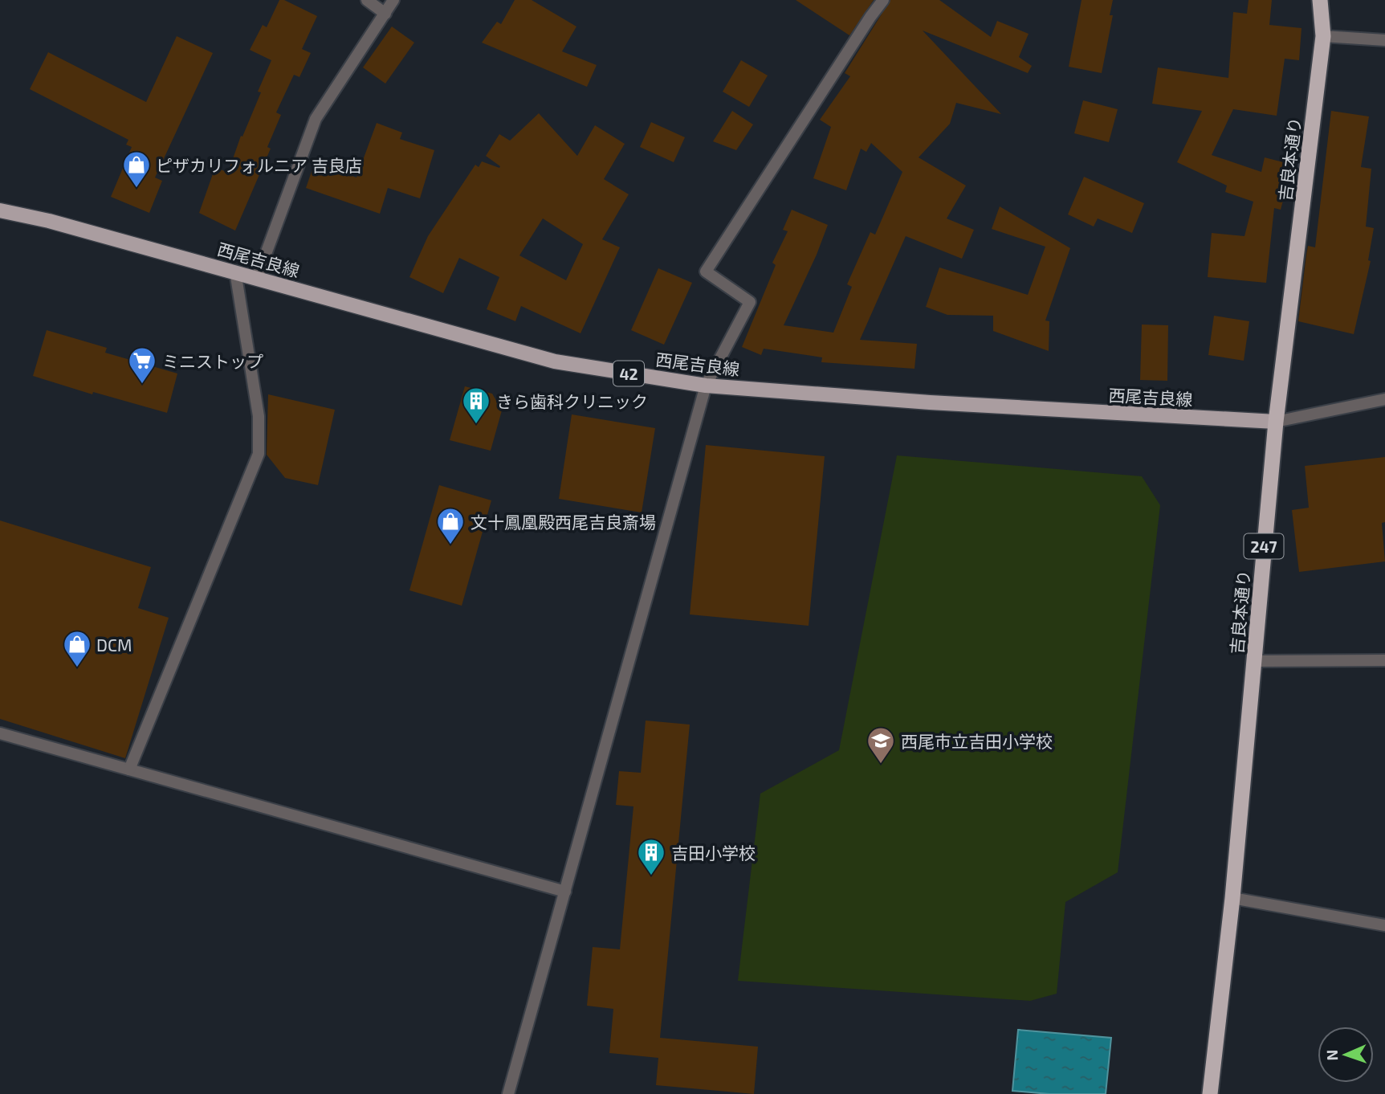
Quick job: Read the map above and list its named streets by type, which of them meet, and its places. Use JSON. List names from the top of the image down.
{
  "streets": {
    "highway": ["吉良本通り", "247"],
    "main road": ["西尾吉良線", "42"]
  },
  "crossings": [
    ["吉良本通り", "西尾吉良線"]
  ],
  "places": {
    "shop": ["ピザカリフォルニア 吉良店", "文十鳳凰殿西尾吉良斎場", "DCM"],
    "supermarket": ["ミニストップ"],
    "building": ["きら歯科クリニック", "吉田小学校"],
    "school or university": ["西尾市立吉田小学校"]
  },
  "north": "left"
}
